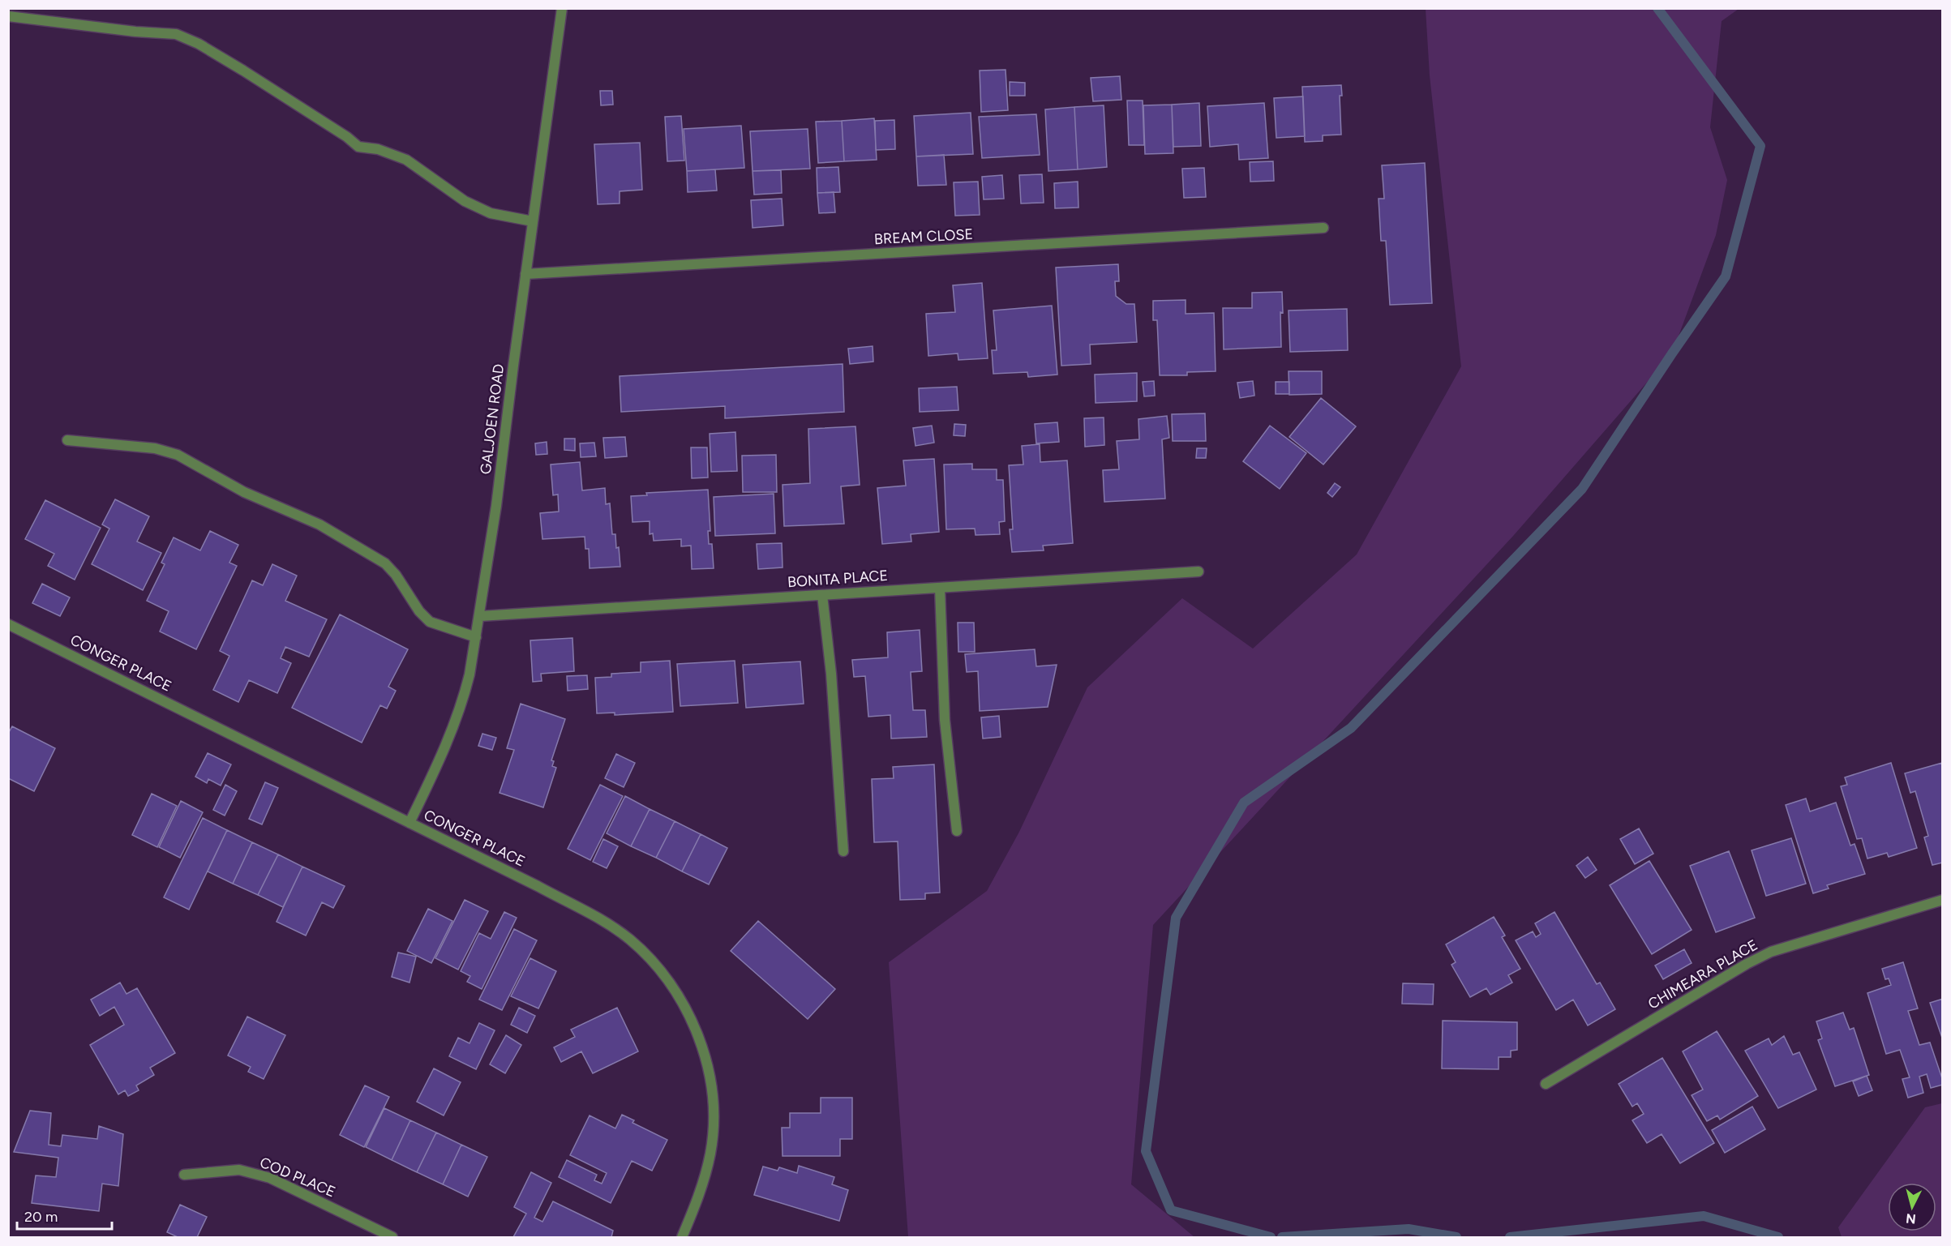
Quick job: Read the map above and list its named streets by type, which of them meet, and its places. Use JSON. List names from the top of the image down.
{
  "streets": {
    "street": [
      "BREAM CLOSE",
      "GALJOEN ROAD",
      "BONITA PLACE",
      "CONGER PLACE",
      "CHIMEARA PLACE",
      "COD PLACE"
    ]
  },
  "crossings": [
    ["BREAM CLOSE", "GALJOEN ROAD"],
    ["GALJOEN ROAD", "BONITA PLACE"],
    ["GALJOEN ROAD", "CONGER PLACE"]
  ],
  "scale_bar": "20 m",
  "north": "bottom"
}
